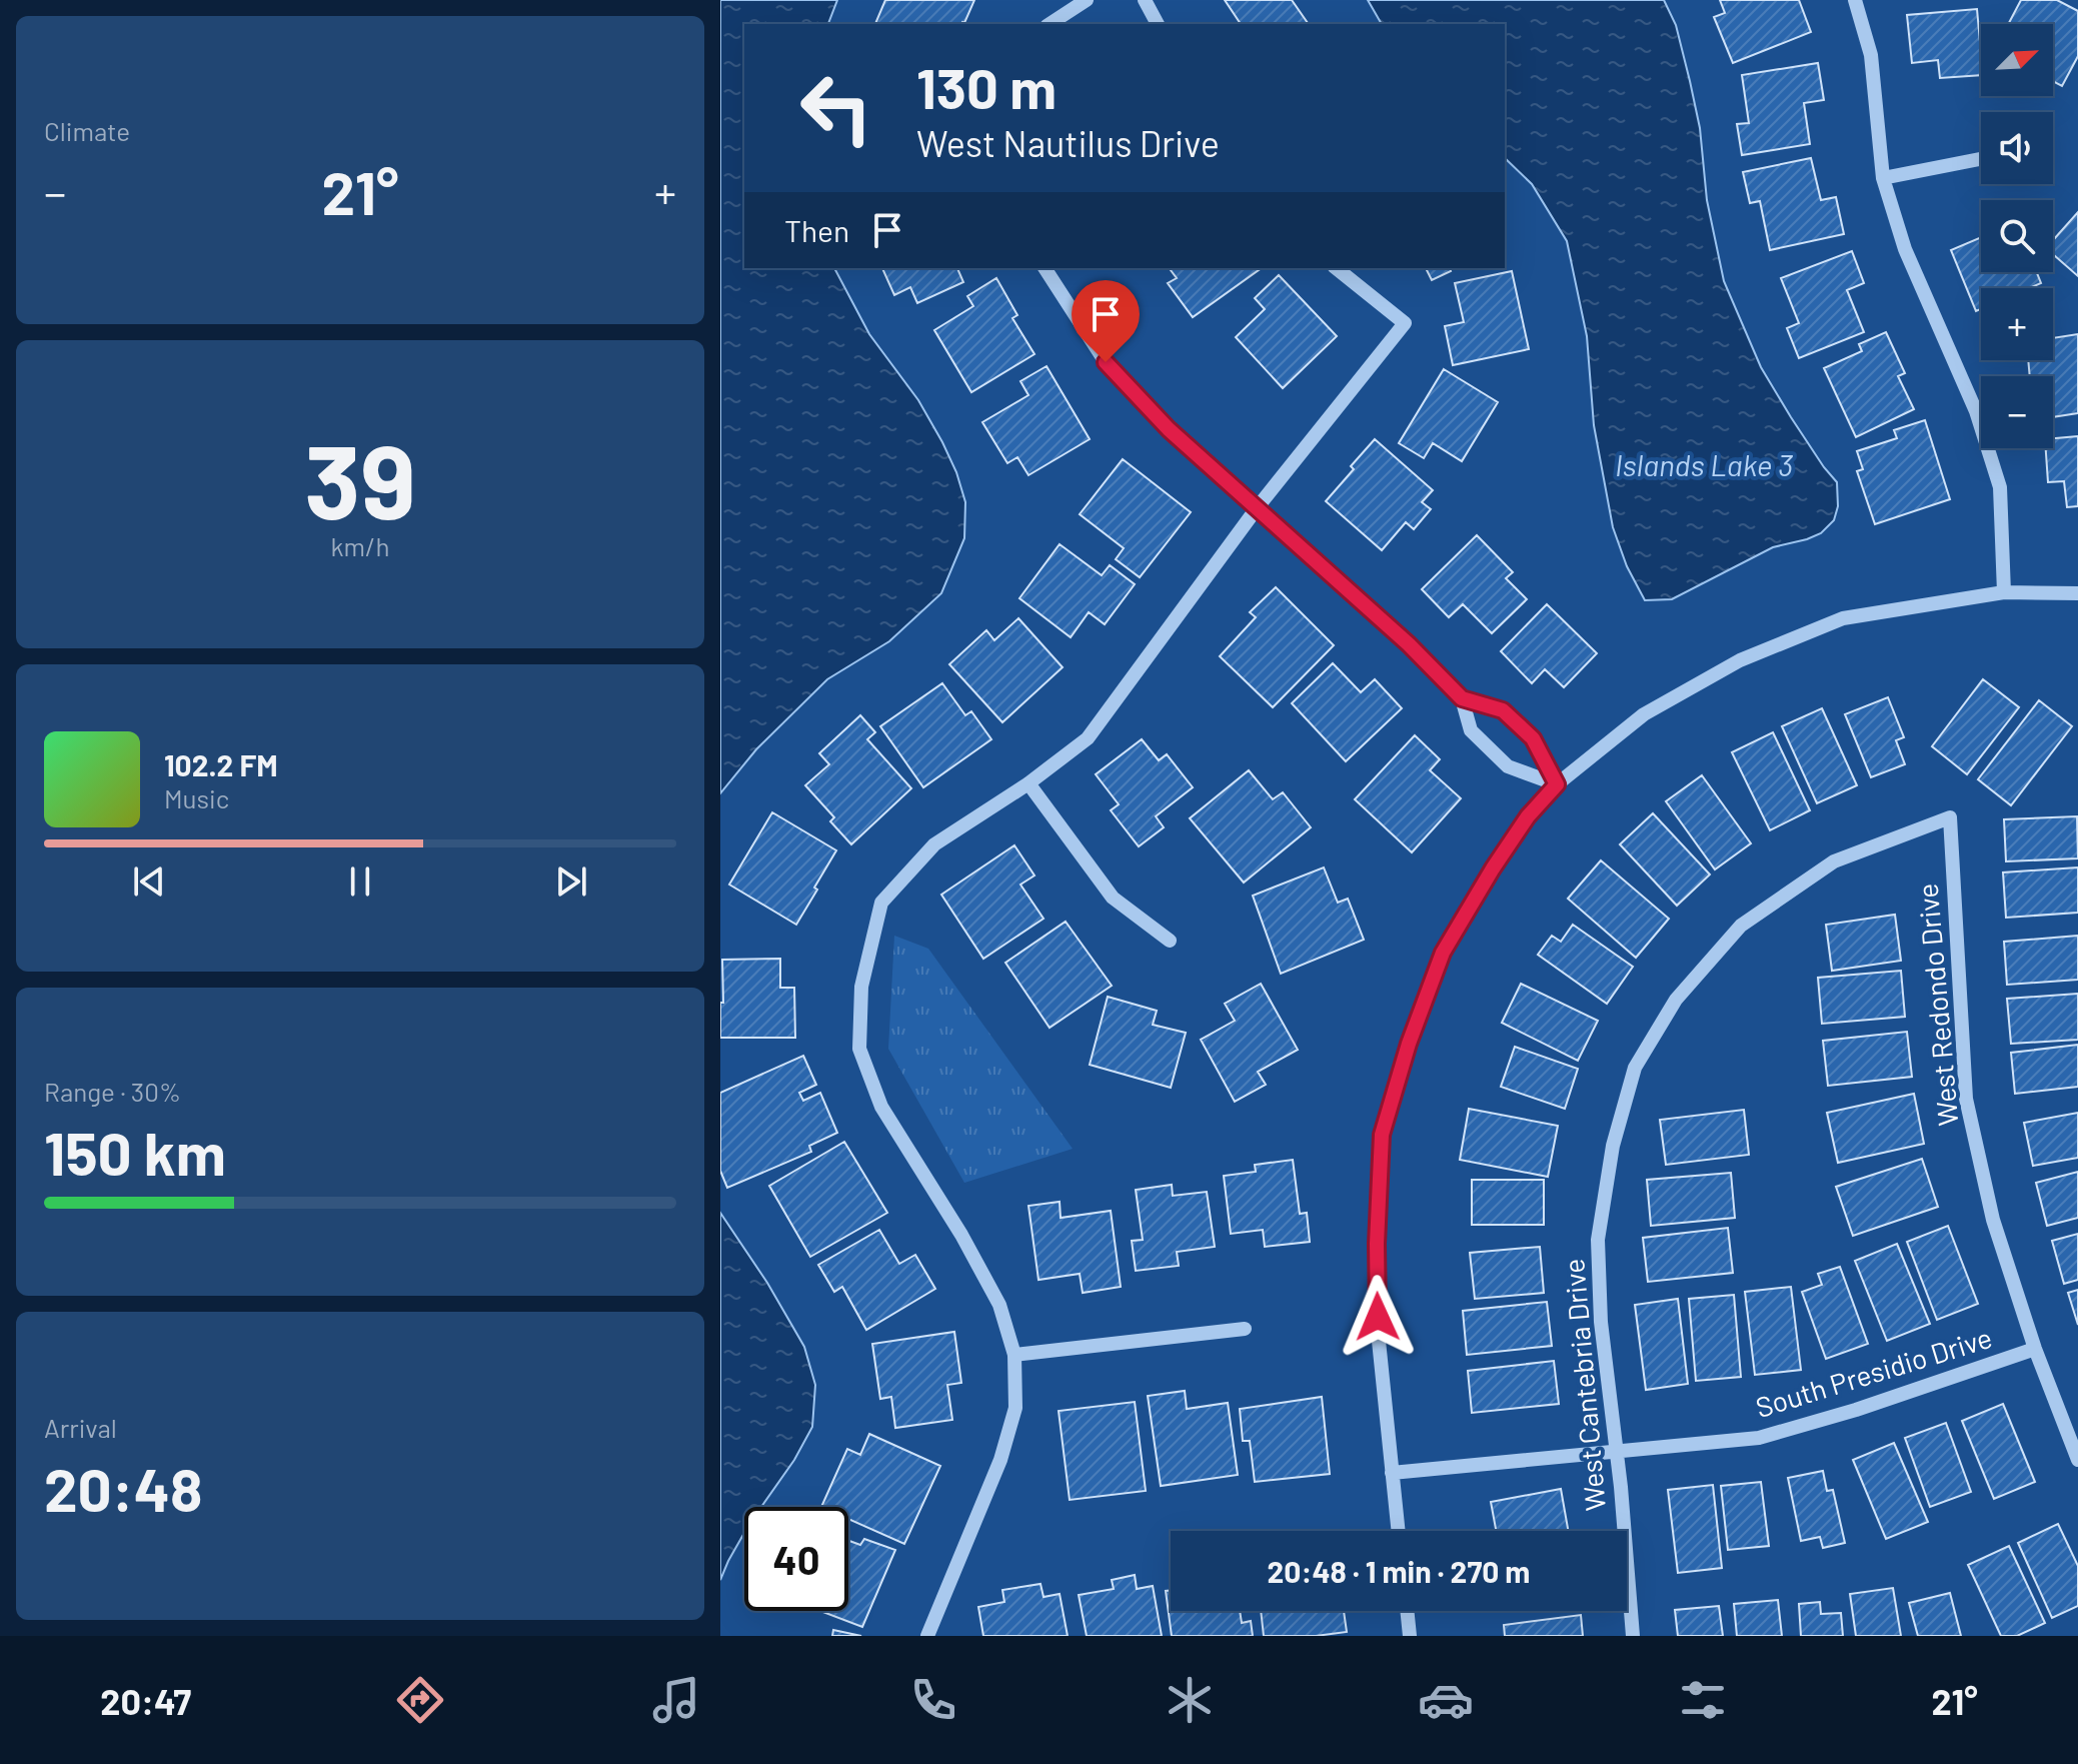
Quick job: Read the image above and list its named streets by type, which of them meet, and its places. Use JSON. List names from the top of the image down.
{
  "streets": {
    "street": ["West Redondo Drive", "South Presidio Drive", "West Cantebria Drive"]
  },
  "crossings": [
    ["West Redondo Drive", "South Presidio Drive"],
    ["West Redondo Drive", "West Cantebria Drive"],
    ["South Presidio Drive", "West Cantebria Drive"]
  ],
  "water": ["Islands Lake 3"],
  "north": "top right",
  "page": {
    "tile": [
      "Climate",
      ["39", "km/h"],
      ["Range · 30%", "150 km"],
      ["Arrival", "20:48"]
    ],
    "map_buttons": ["+", "−"],
    "turn": ["130 m", "West Nautilus Drive"],
    "heat": ["−", "21°", "+"],
    "then": "Then",
    "song": ["102.2 FM", "Music"],
    "limit": "40",
    "trip": "20:48 · 1 min · 270 m",
    "tabs": ["20:47", "21°"]
  }
}
